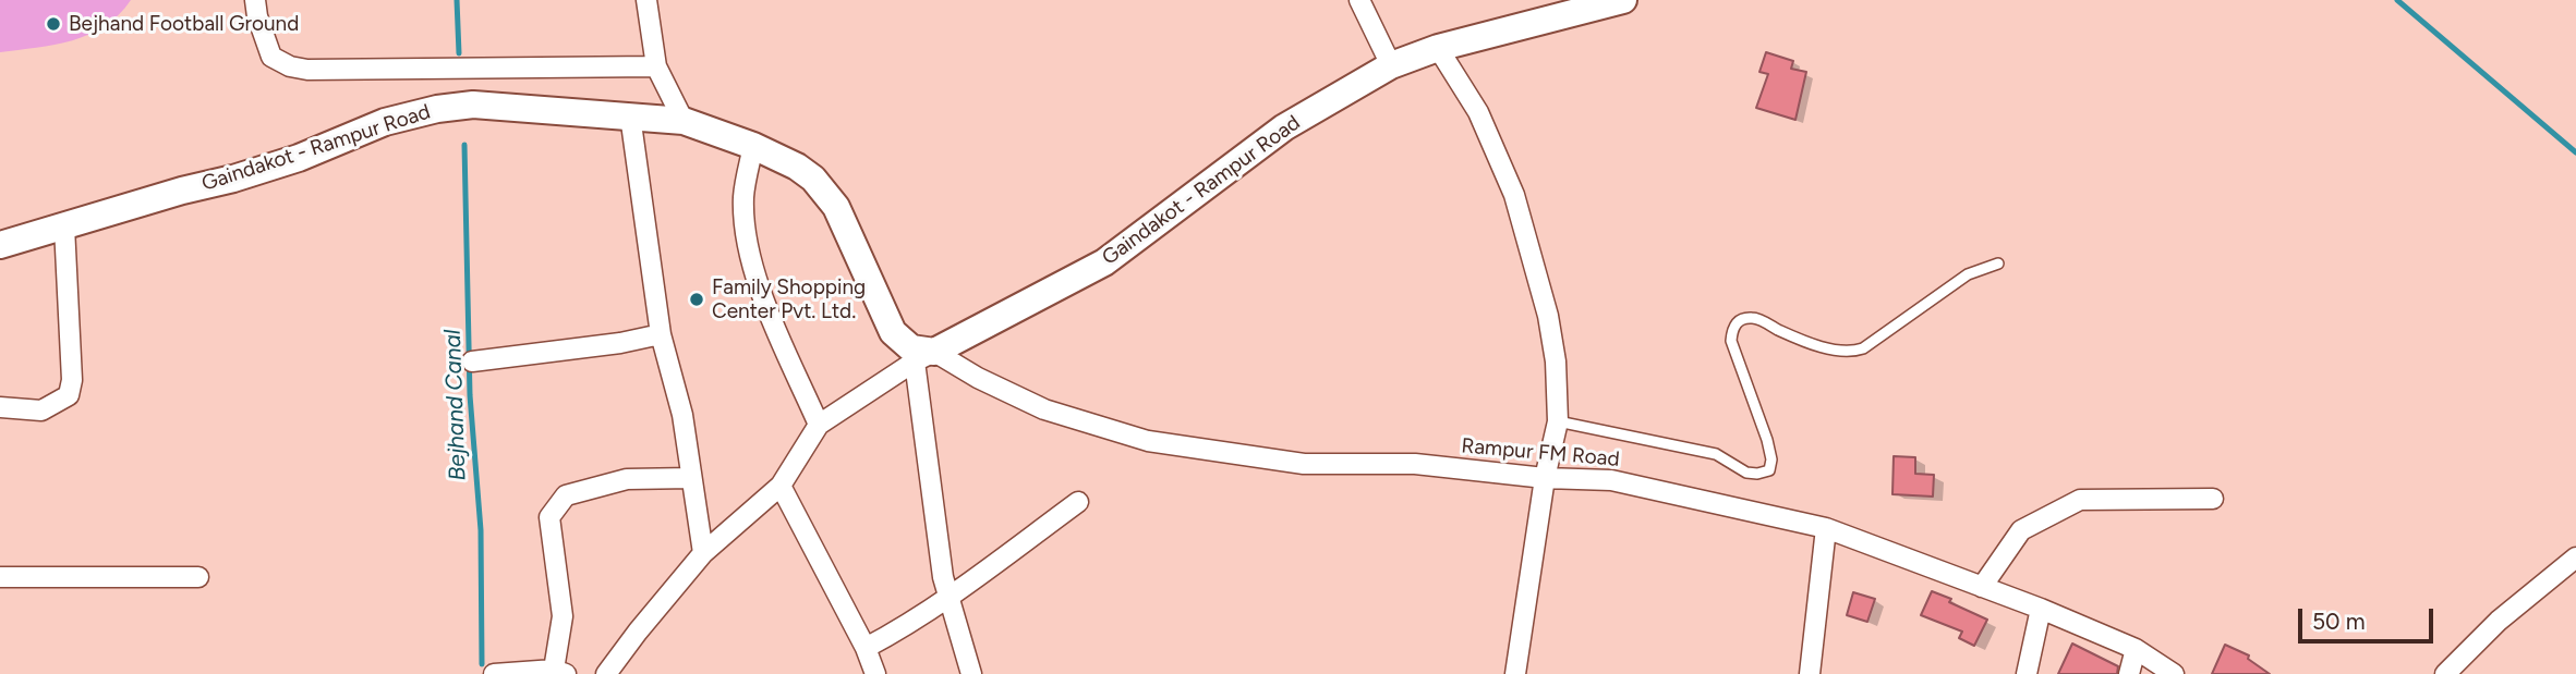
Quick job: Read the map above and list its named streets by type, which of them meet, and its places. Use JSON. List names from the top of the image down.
{
  "streets": {
    "main road": ["Gaindakot - Rampur Road"],
    "street": ["Rampur FM Road"]
  },
  "crossings": [
    ["Gaindakot - Rampur Road", "Rampur FM Road"]
  ],
  "water": ["Bejhand Canal"],
  "places": ["Bejhand Football Ground", "Family Shopping Center Pvt. Ltd."],
  "scale_bar": "50 m"
}
